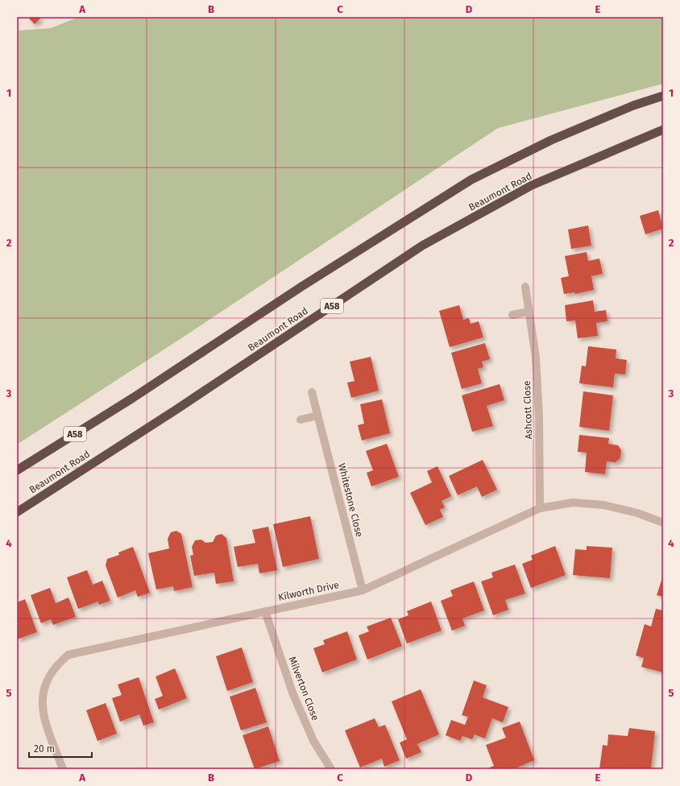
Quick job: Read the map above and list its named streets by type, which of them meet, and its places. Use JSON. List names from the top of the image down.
{
  "streets": {
    "highway": ["Beaumont Road", "A58"],
    "street": [
      "Ashcott Close",
      "Whitestone Close",
      "Kilworth Drive",
      "Milverton Close"
    ]
  },
  "crossings": [
    ["Ashcott Close", "Kilworth Drive"],
    ["Whitestone Close", "Kilworth Drive"],
    ["Kilworth Drive", "Milverton Close"]
  ],
  "scale_bar": "20 m",
  "grid": {
    "columns": [
      "A",
      "B",
      "C",
      "D",
      "E"
    ],
    "rows": [
      "1",
      "2",
      "3",
      "4",
      "5"
    ]
  }
}
